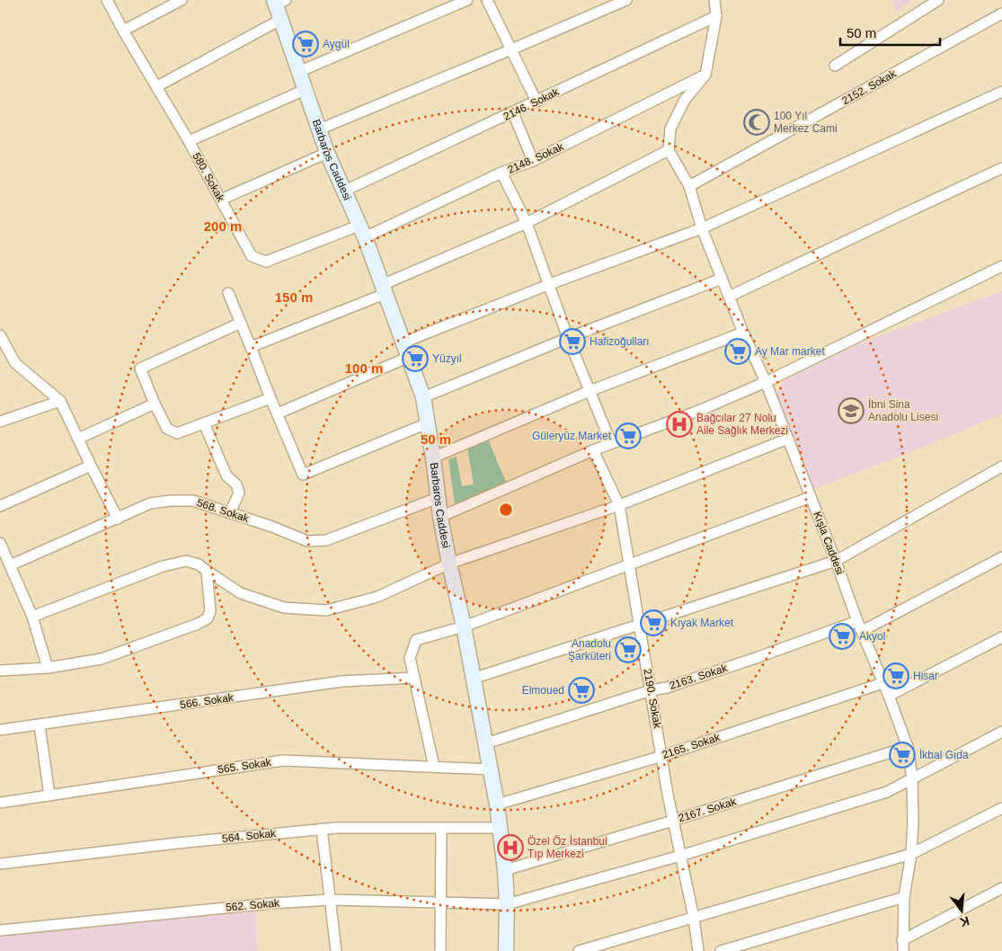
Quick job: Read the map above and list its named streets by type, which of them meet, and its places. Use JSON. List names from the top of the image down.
{
  "streets": {
    "main road": ["Barbaros Caddesi"],
    "street": [
      "2152. Sokak",
      "2146. Sokak",
      "2148. Sokak",
      "580. Sokak",
      "568. Sokak",
      "Kışla Caddesi",
      "2163. Sokak",
      "2190. Sokak",
      "566. Sokak",
      "2165. Sokak",
      "565. Sokak",
      "2167. Sokak",
      "564. Sokak",
      "562. Sokak"
    ]
  },
  "crossings": [
    ["2152. Sokak", "Kışla Caddesi"],
    ["2146. Sokak", "Barbaros Caddesi"],
    ["2148. Sokak", "Barbaros Caddesi"],
    ["2148. Sokak", "580. Sokak"],
    ["Barbaros Caddesi", "580. Sokak"],
    ["Barbaros Caddesi", "568. Sokak"],
    ["Barbaros Caddesi", "2163. Sokak"],
    ["Barbaros Caddesi", "2165. Sokak"],
    ["Barbaros Caddesi", "565. Sokak"],
    ["Barbaros Caddesi", "2167. Sokak"],
    ["Barbaros Caddesi", "564. Sokak"],
    ["Barbaros Caddesi", "562. Sokak"],
    ["Kışla Caddesi", "2163. Sokak"],
    ["Kışla Caddesi", "2165. Sokak"],
    ["Kışla Caddesi", "2167. Sokak"],
    ["Kışla Caddesi", "562. Sokak"],
    ["2163. Sokak", "2190. Sokak"],
    ["2190. Sokak", "2165. Sokak"],
    ["2190. Sokak", "2167. Sokak"],
    ["2190. Sokak", "562. Sokak"]
  ],
  "places": {
    "supermarket": [
      "Aygül",
      "Hafizoğulları",
      "Ay Mar market",
      "Yüzyıl",
      "Güleryüz Market",
      "Kıyak Market",
      "Akyol",
      "Anadolu Şarküteri",
      "Hisar",
      "Elmoued",
      "İkbal Gıda"
    ],
    "mosque": ["100 Yıl Merkez Cami"],
    "school or university": ["İbni Sina Anadolu Lisesi"],
    "hospital": ["Bağcılar 27 Nolu Aile Sağlık Merkezi", "Özel Öz İstanbul Tıp Merkezi"]
  },
  "scale_bar": "50 m",
  "north": "bottom",
  "rings": [
    "200 m",
    "150 m",
    "100 m",
    "50 m"
  ]
}
